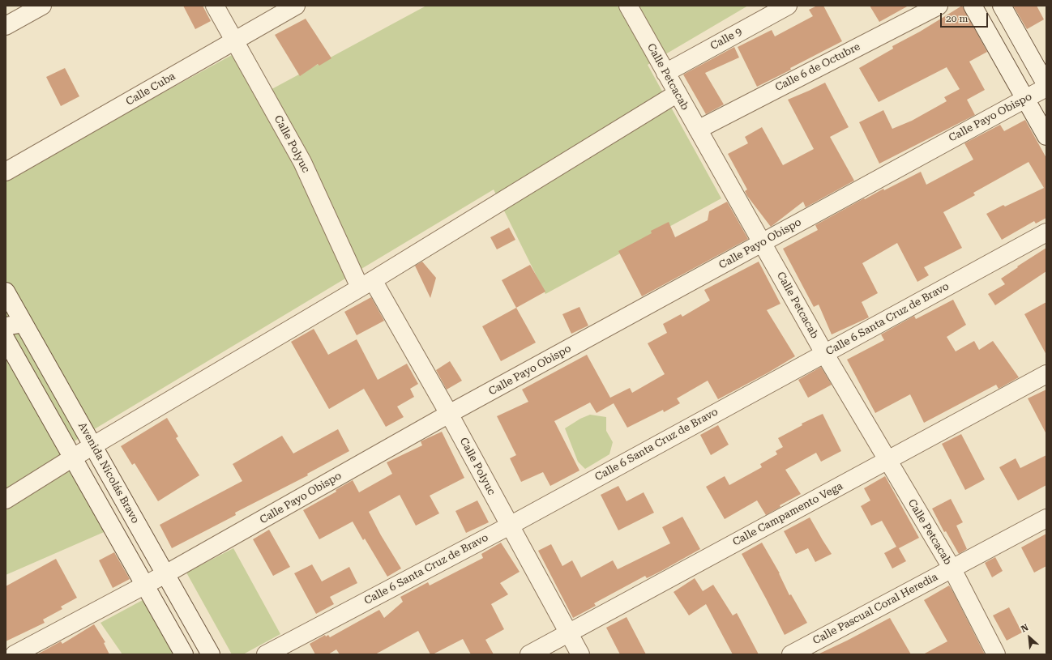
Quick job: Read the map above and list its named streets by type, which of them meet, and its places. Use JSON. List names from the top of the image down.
{
  "streets": {
    "street": [
      "Calle 9",
      "Calle 6 de Octubre",
      "Calle Petcacab",
      "Calle Cuba",
      "Calle Payo Obispo",
      "Calle Polyuc",
      "Calle 6 Santa Cruz de Bravo",
      "Avenida Nicolás Bravo",
      "Calle Campamento Vega",
      "Calle Pascual Coral Heredia"
    ]
  },
  "crossings": [
    ["Calle 9", "Calle Petcacab"],
    ["Calle 6 de Octubre", "Calle Petcacab"],
    ["Calle Petcacab", "Calle Payo Obispo"],
    ["Calle Petcacab", "Calle 6 Santa Cruz de Bravo"],
    ["Calle Petcacab", "Calle Campamento Vega"],
    ["Calle Petcacab", "Calle Pascual Coral Heredia"],
    ["Calle Cuba", "Calle Polyuc"],
    ["Calle Payo Obispo", "Calle Polyuc"],
    ["Calle Payo Obispo", "Avenida Nicolás Bravo"],
    ["Calle Polyuc", "Calle 6 Santa Cruz de Bravo"],
    ["Calle Polyuc", "Calle Campamento Vega"]
  ],
  "scale_bar": "20 m",
  "north": "top left"
}
